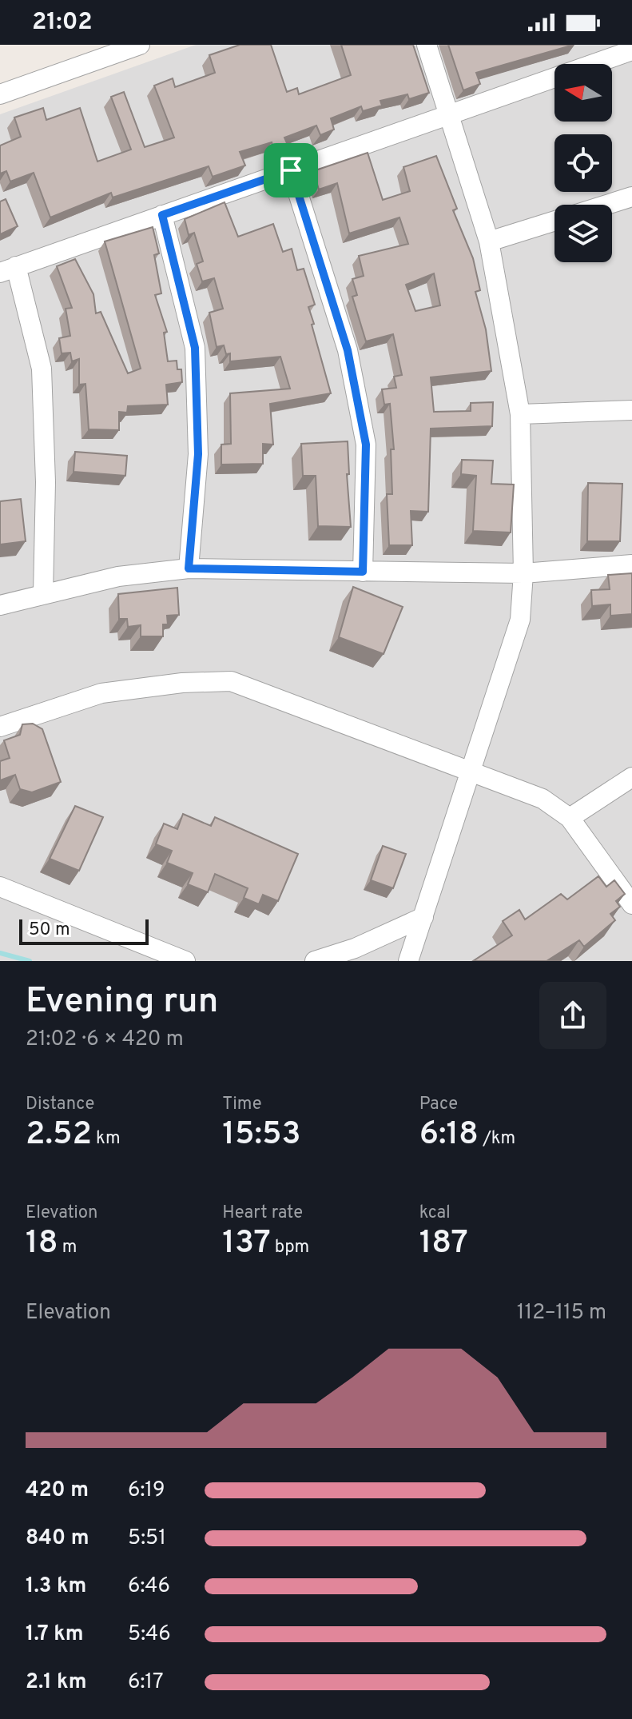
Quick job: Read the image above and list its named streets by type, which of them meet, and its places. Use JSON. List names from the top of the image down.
{
  "scale_bar": "50 m",
  "north": "left",
  "page": {
    "status": "21:02",
    "scale": "50 m",
    "heading": ["Evening run", "21:02 · 6 × 420 m"],
    "stats": [
      ["Distance", "2.52 km"],
      ["Time", "15:53"],
      ["Pace", "6:18 /km"],
      ["Elevation", "18 m"],
      ["Heart rate", "137 bpm"],
      ["kcal", "187"]
    ],
    "chart": ["Elevation", "112–115 m"],
    "list": [
      {
        "name": "420 m",
        "note": "6:19"
      },
      {
        "name": "840 m",
        "note": "5:51"
      },
      {
        "name": "1.3 km",
        "note": "6:46"
      },
      {
        "name": "1.7 km",
        "note": "5:46"
      },
      {
        "name": "2.1 km",
        "note": "6:17"
      }
    ]
  }
}
